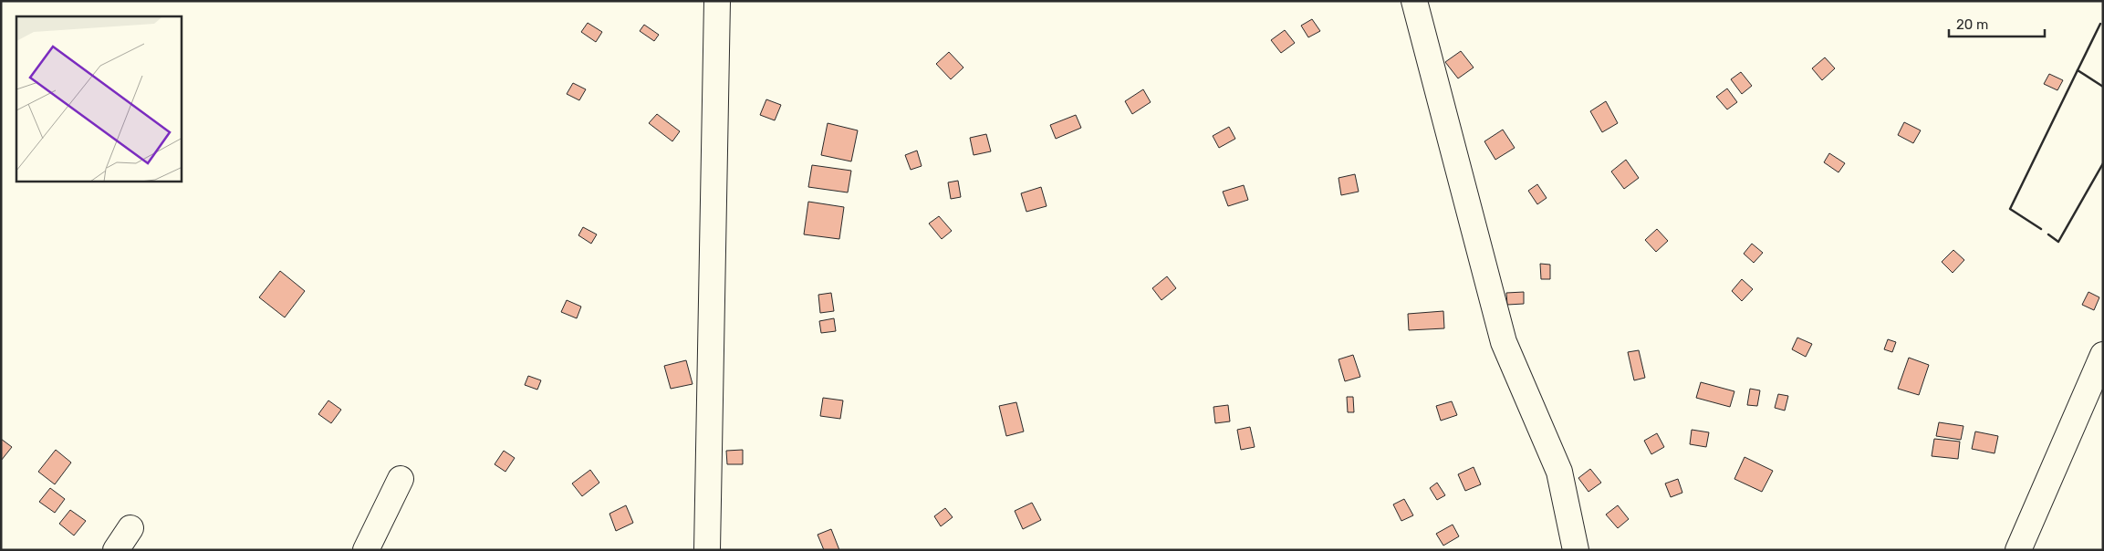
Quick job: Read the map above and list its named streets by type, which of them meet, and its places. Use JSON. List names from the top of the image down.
{
  "scale_bar": "20 m"
}
